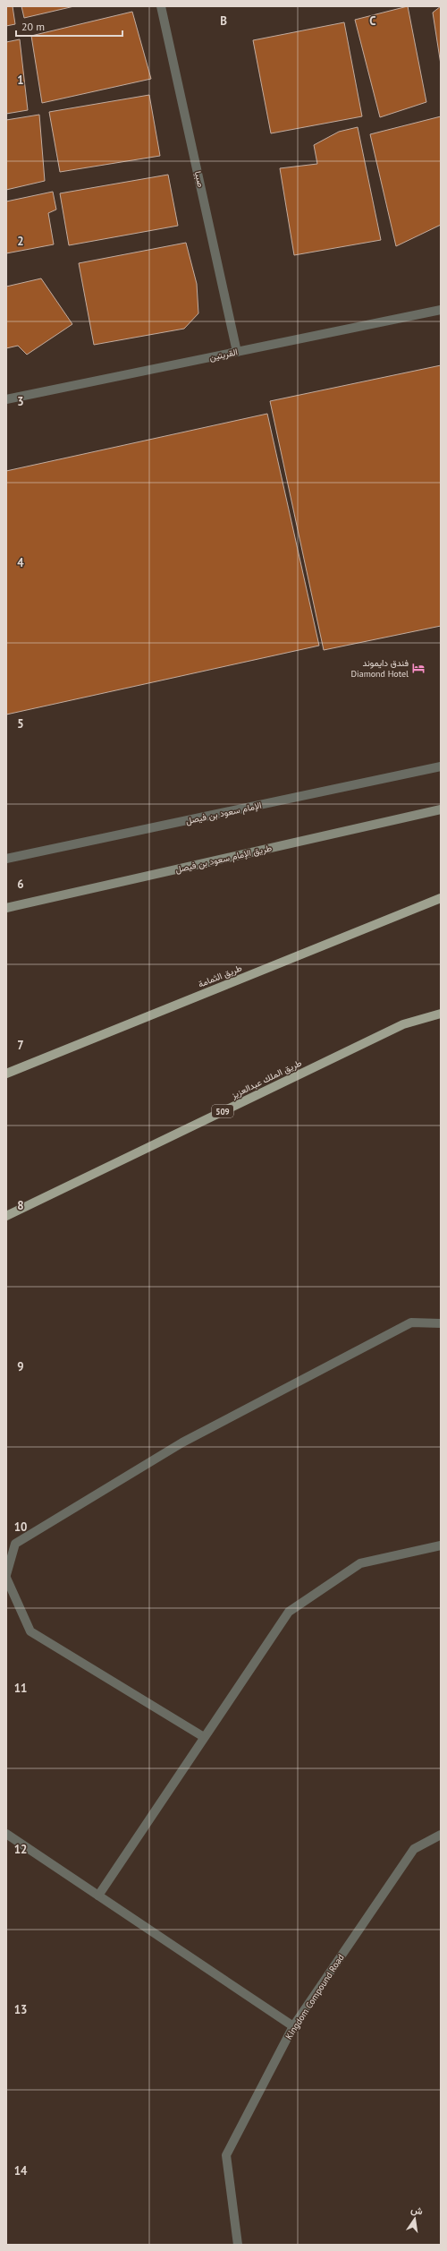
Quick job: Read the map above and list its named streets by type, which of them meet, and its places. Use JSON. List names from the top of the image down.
{
  "streets": {
    "main road": [
      "طريق الإمام سعود بن فيصل",
      "طريق الثمامة",
      "طريق الملك عبدالعزيز",
      "509"
    ],
    "street": [
      "صبيا",
      "القريتين",
      "الإمام سعود بن فيصل",
      "Kingdom Compound Road"
    ]
  },
  "crossings": [
    ["صبيا", "القريتين"]
  ],
  "places": {
    "hotel": ["فندق دايموند Diamond Hotel"]
  },
  "scale_bar": "20 m",
  "north": "top",
  "grid": {
    "columns": ["B", "C"],
    "rows": [
      "1",
      "2",
      "3",
      "4",
      "5",
      "6",
      "7",
      "8",
      "9",
      "10",
      "11",
      "12",
      "13",
      "14"
    ]
  }
}
